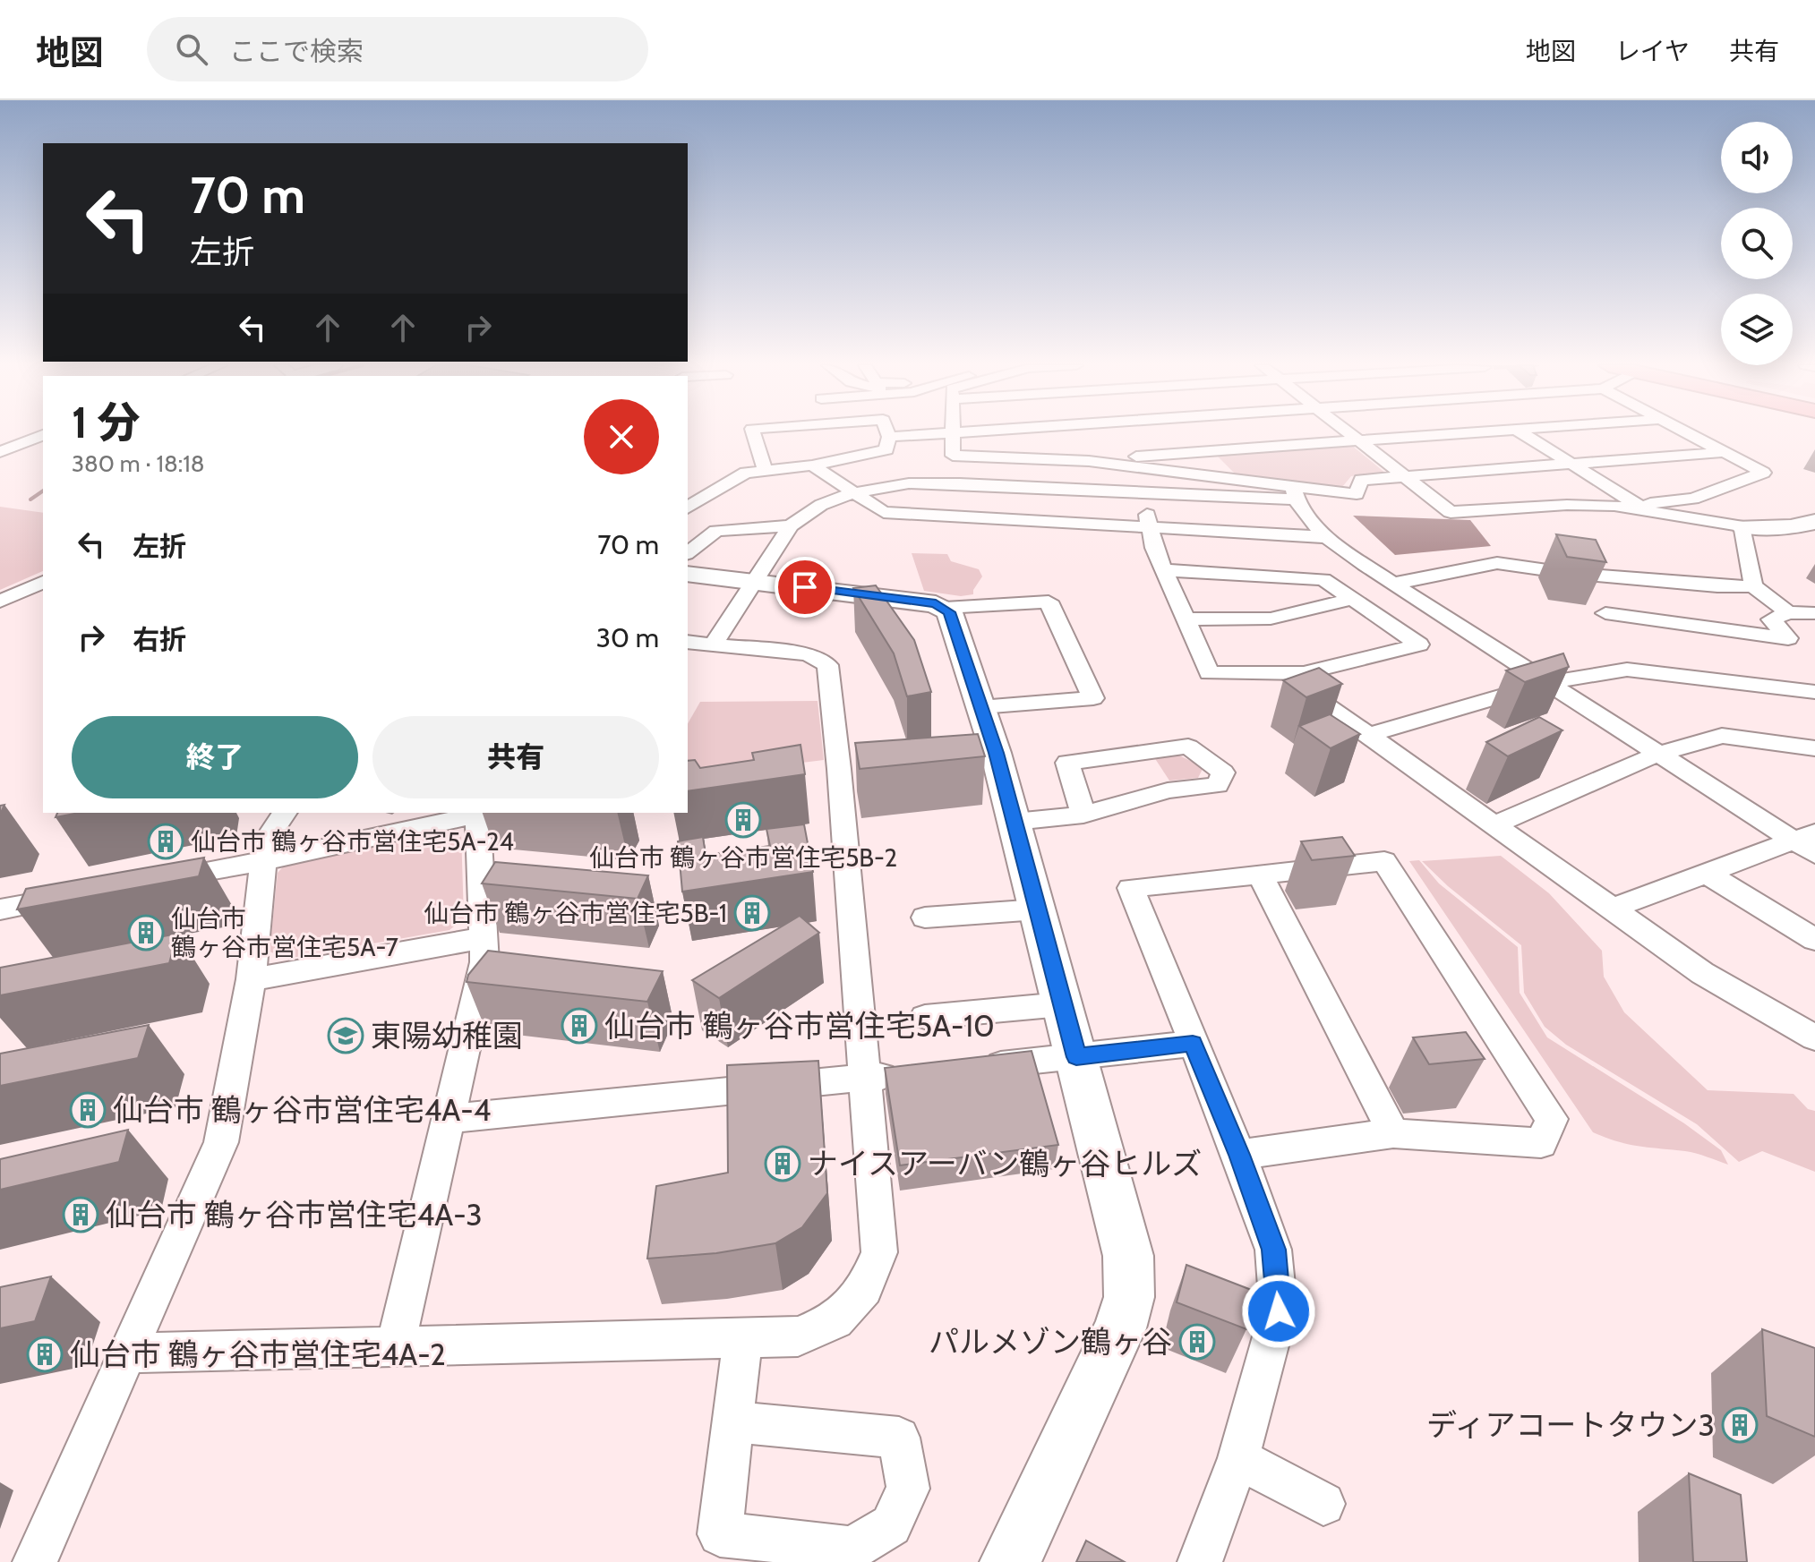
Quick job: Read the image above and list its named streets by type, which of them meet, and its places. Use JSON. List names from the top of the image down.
{
  "places": {
    "building": [
      "仙台市 鶴ヶ谷市営住宅5B-2",
      "仙台市 鶴ヶ谷市営住宅5A-24",
      "仙台市 鶴ヶ谷市営住宅5B-1",
      "仙台市 鶴ヶ谷市営住宅5A-7",
      "仙台市 鶴ヶ谷市営住宅5A-10",
      "仙台市 鶴ヶ谷市営住宅4A-4",
      "ナイスアーバン鶴ヶ谷ヒルズ",
      "仙台市 鶴ヶ谷市営住宅4A-3",
      "パルメゾン鶴ヶ谷",
      "仙台市 鶴ヶ谷市営住宅4A-2",
      "ディアコートタウン3"
    ],
    "school or university": ["東陽幼稚園"]
  },
  "page": {
    "header": "地図",
    "search": "ここで検索",
    "nav": ["地図", "レイヤ", "共有"],
    "turn": ["70 m", "左折"],
    "heading": ["1 分", "380 m · 18:18"],
    "list": [
      {
        "name": "左折",
        "value": "70 m"
      },
      {
        "name": "右折",
        "value": "30 m"
      }
    ],
    "buttons": ["終了", "共有"]
  }
}
